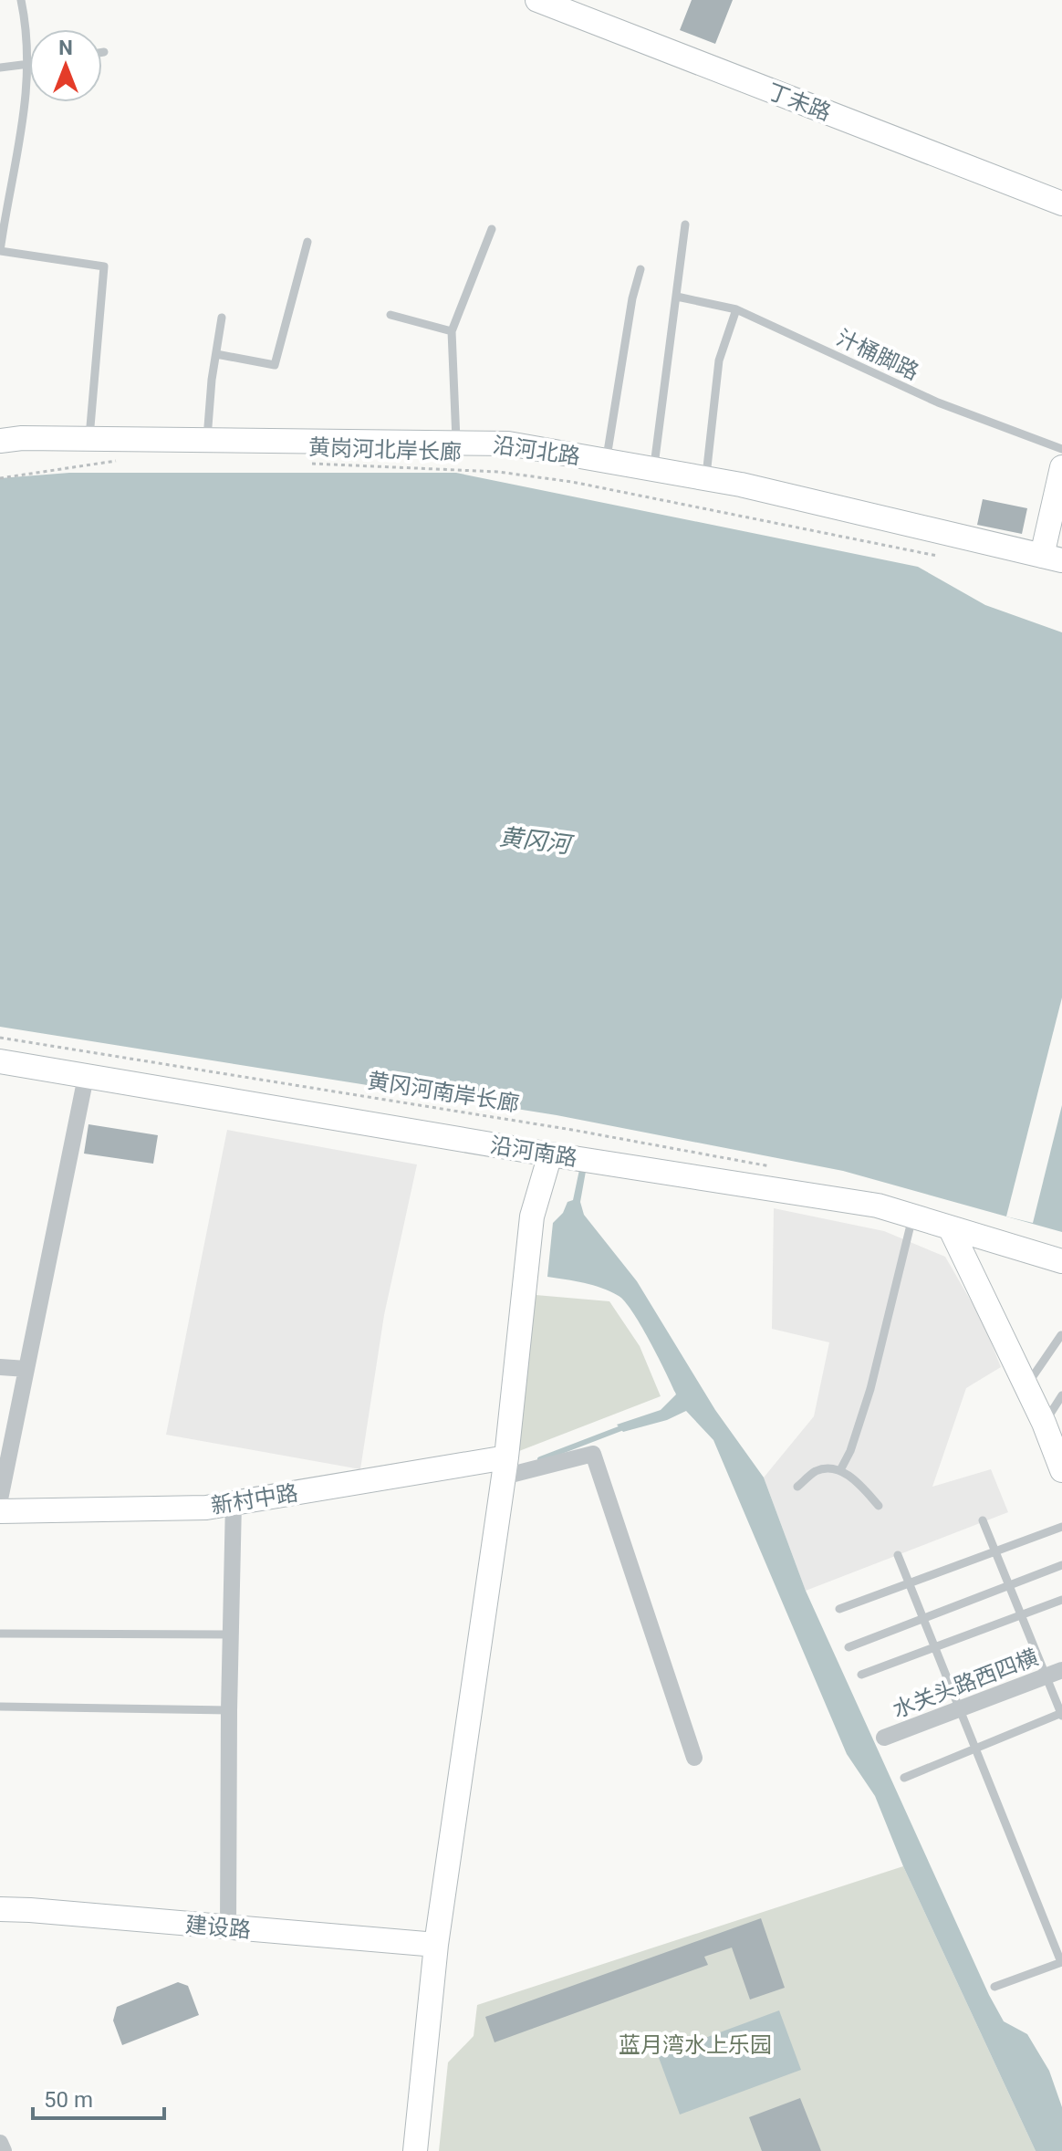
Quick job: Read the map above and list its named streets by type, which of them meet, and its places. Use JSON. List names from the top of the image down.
{
  "streets": {
    "street": [
      "丁未路",
      "沿河北路",
      "沿河南路",
      "新村中路",
      "水关头路西四横",
      "建设路"
    ],
    "lane": ["汁桶脚路"],
    "path": ["黄岗河北岸长廊", "黄冈河南岸长廊"]
  },
  "water": ["黄冈河"],
  "parks": ["蓝月湾水上乐园"],
  "scale_bar": "50 m",
  "north": "top"
}
